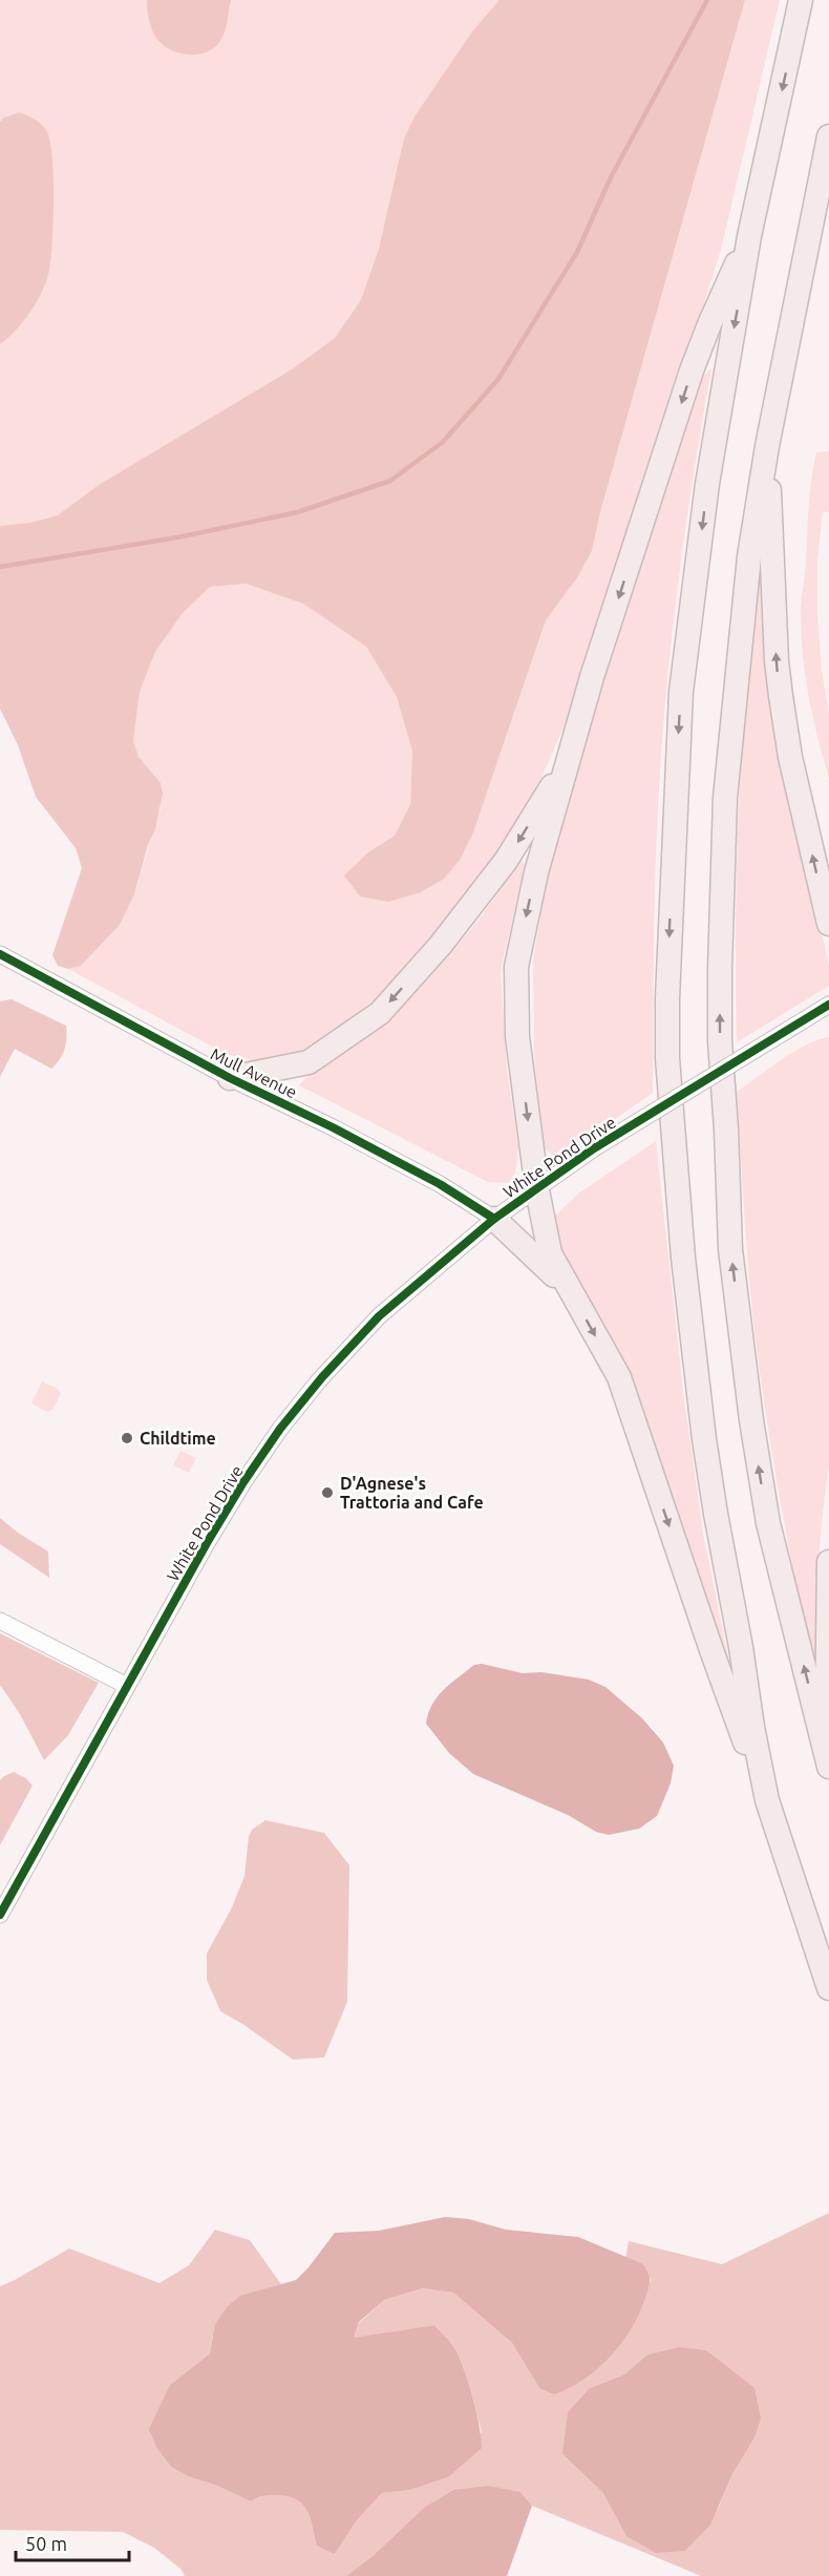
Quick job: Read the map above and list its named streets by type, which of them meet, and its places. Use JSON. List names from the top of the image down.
{
  "streets": {
    "street": ["Mull Avenue", "White Pond Drive"]
  },
  "crossings": [
    ["Mull Avenue", "White Pond Drive"]
  ],
  "places": ["Childtime", "D'Agnese's Trattoria and Cafe"],
  "scale_bar": "50 m"
}
